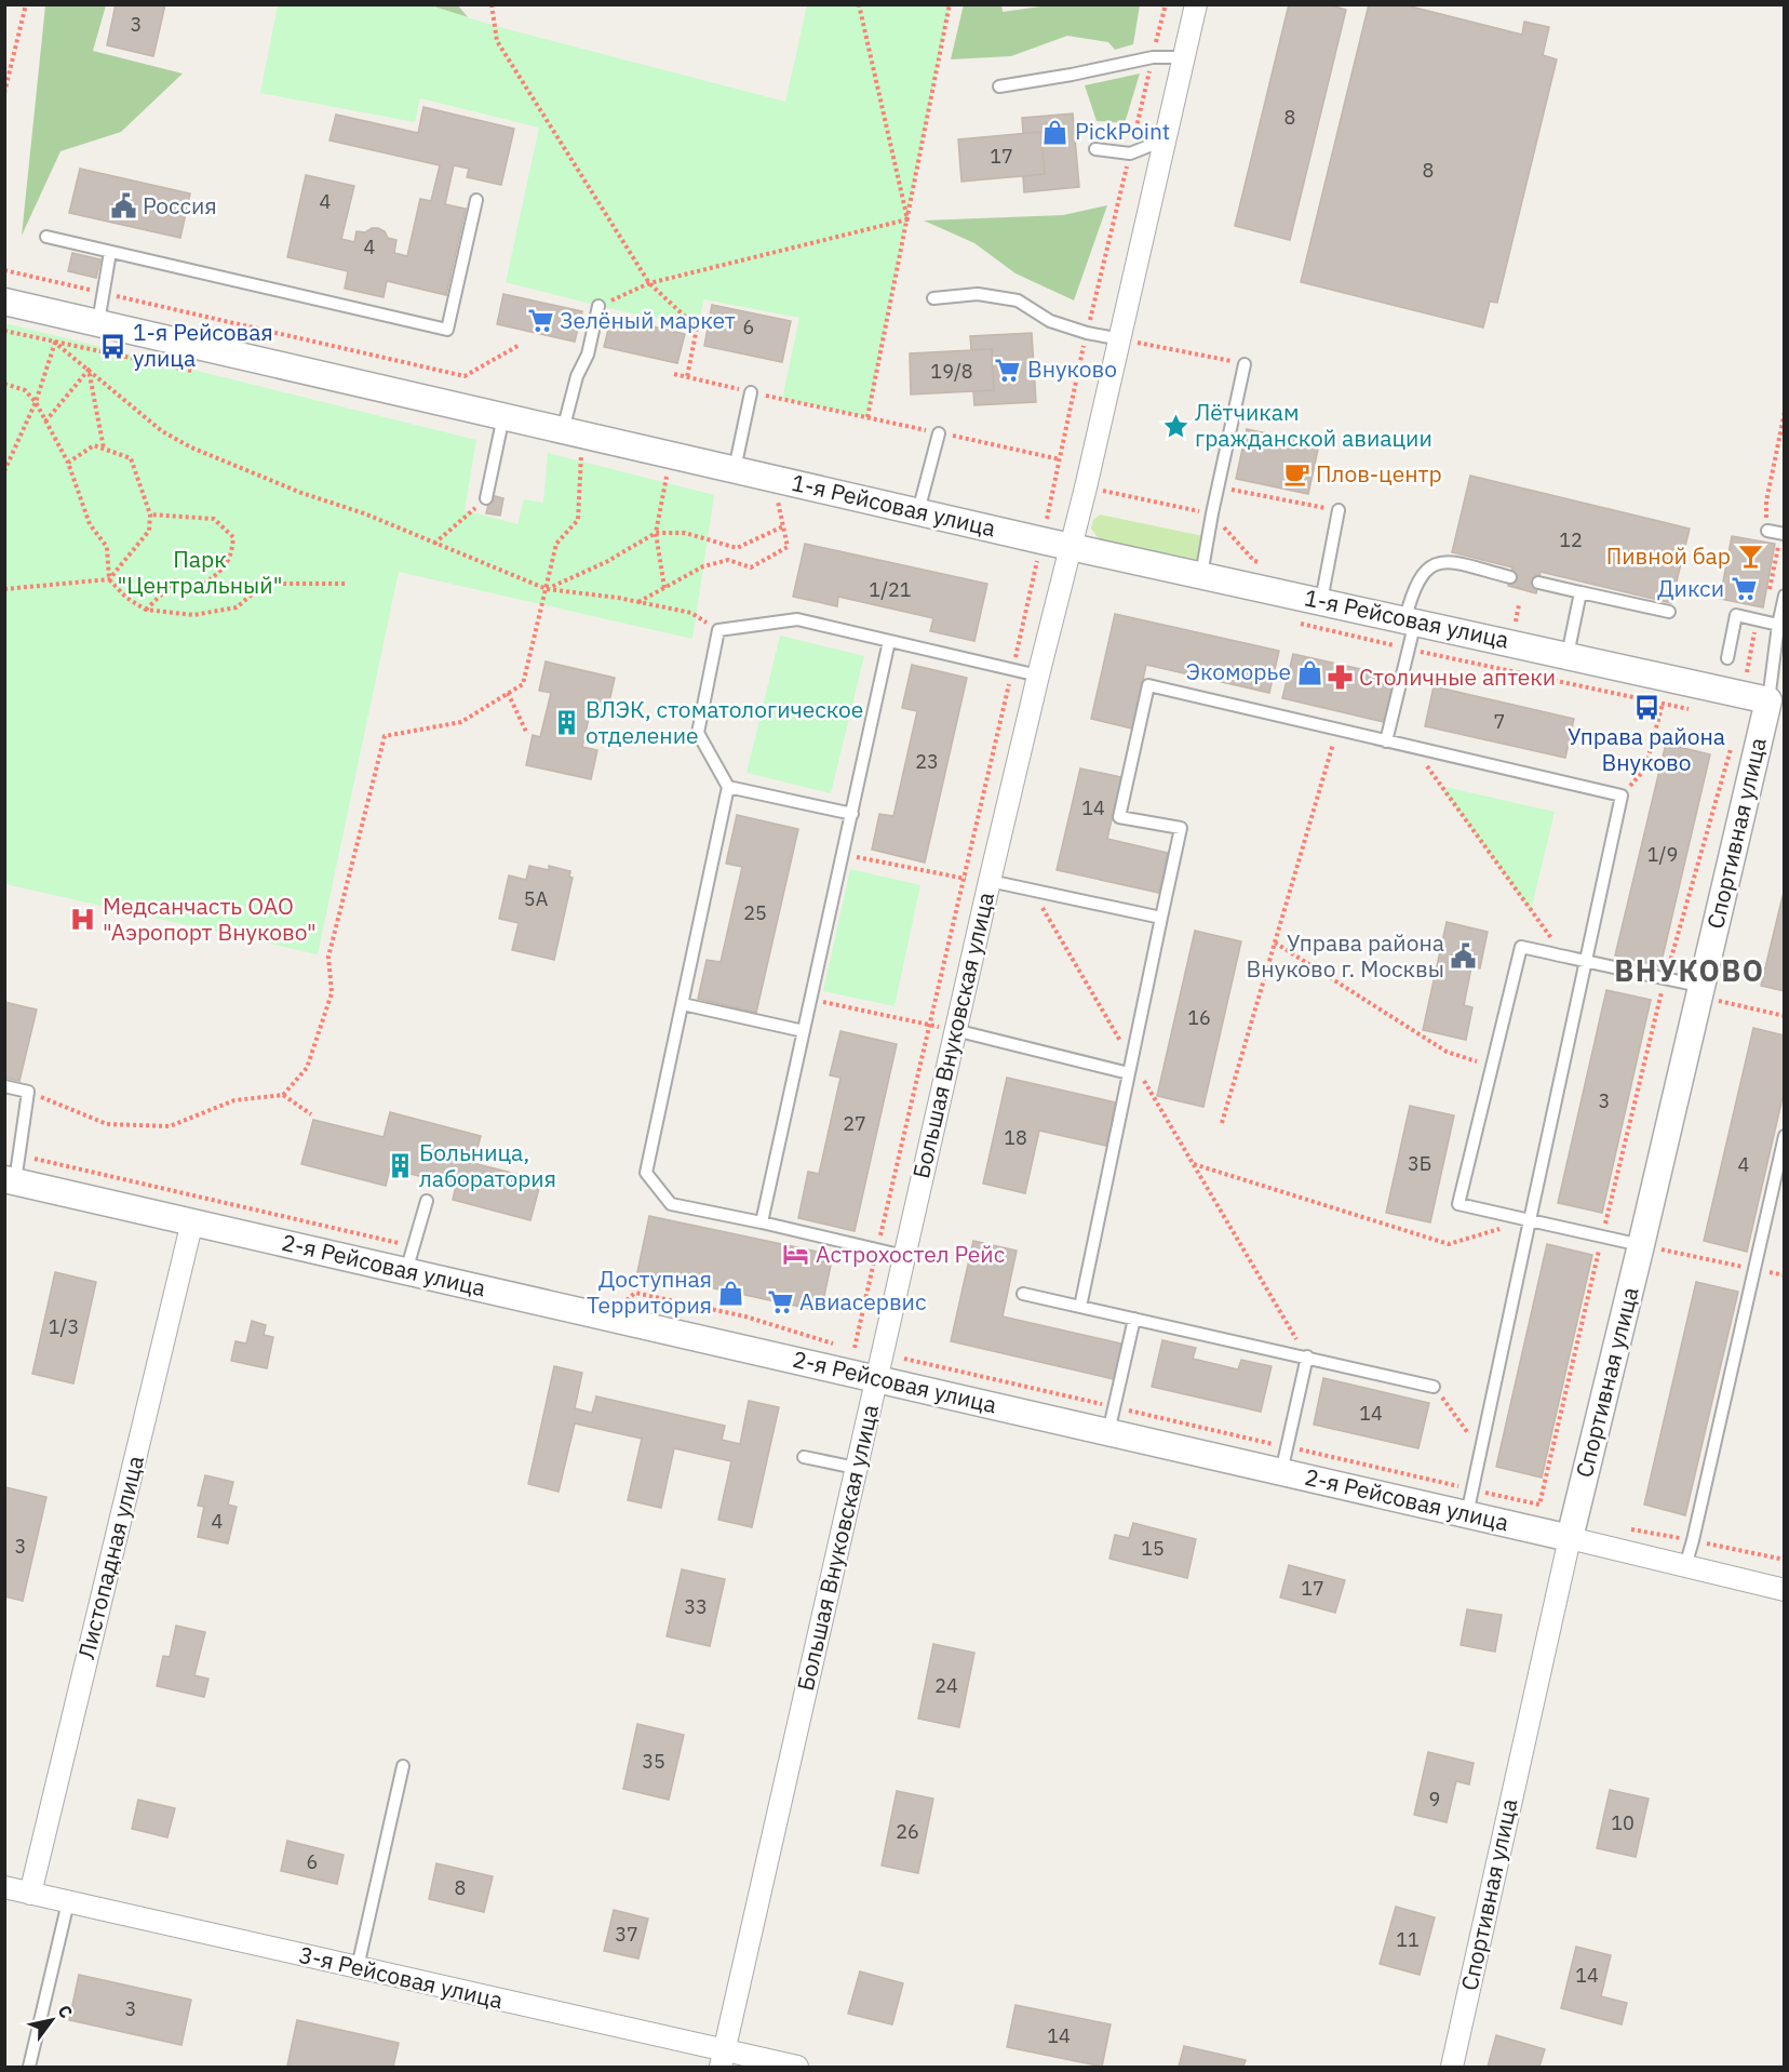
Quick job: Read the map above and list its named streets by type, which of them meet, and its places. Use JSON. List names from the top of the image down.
{
  "streets": {
    "street": [
      "1-я Рейсовая улица",
      "Спортивная улица",
      "Большая Внуковская улица",
      "2-я Рейсовая улица",
      "Листопадная улица",
      "3-я Рейсовая улица"
    ]
  },
  "crossings": [
    ["1-я Рейсовая улица", "Спортивная улица"],
    ["1-я Рейсовая улица", "Большая Внуковская улица"],
    ["Спортивная улица", "2-я Рейсовая улица"],
    ["Большая Внуковская улица", "2-я Рейсовая улица"],
    ["Большая Внуковская улица", "3-я Рейсовая улица"],
    ["2-я Рейсовая улица", "Листопадная улица"],
    ["Листопадная улица", "3-я Рейсовая улица"]
  ],
  "districts": ["ВНУКОВО"],
  "parks": ["Парк \"Центральный\""],
  "places": {
    "shop": ["PickPoint", "Экоморье", "Доступная Территория"],
    "public building": ["Россия", "Управа района Внуково г. Москвы"],
    "supermarket": [
      "Зелёный маркет",
      "Внуково",
      "Дикси",
      "Авиасервис"
    ],
    "bus stop": ["1-я Рейсовая улица", "Управа района Внуково"],
    "place": ["Лётчикам гражданской авиации"],
    "cafe": ["Плов-центр"],
    "bar": ["Пивной бар"],
    "pharmacy": ["Столичные аптеки"],
    "building": ["ВЛЭК, стоматологическое отделение", "Больница, лаборатория"],
    "hospital": ["Медсанчасть ОАО \"Аэропорт Внуково\""],
    "hotel": ["Астрохостел Рейс"]
  },
  "house_numbers": [
    "3",
    "8",
    "17",
    "8",
    "4",
    "4",
    "6",
    "19/8",
    "12",
    "1/21",
    "7",
    "23",
    "14",
    "1/9",
    "5А",
    "25",
    "16",
    "3",
    "27",
    "18",
    "3Б",
    "4",
    "1/3",
    "14",
    "4",
    "3",
    "15",
    "17",
    "33",
    "24",
    "35",
    "9",
    "10",
    "26",
    "6",
    "8",
    "37",
    "11",
    "14",
    "3",
    "14"
  ],
  "north": "top right"
}
